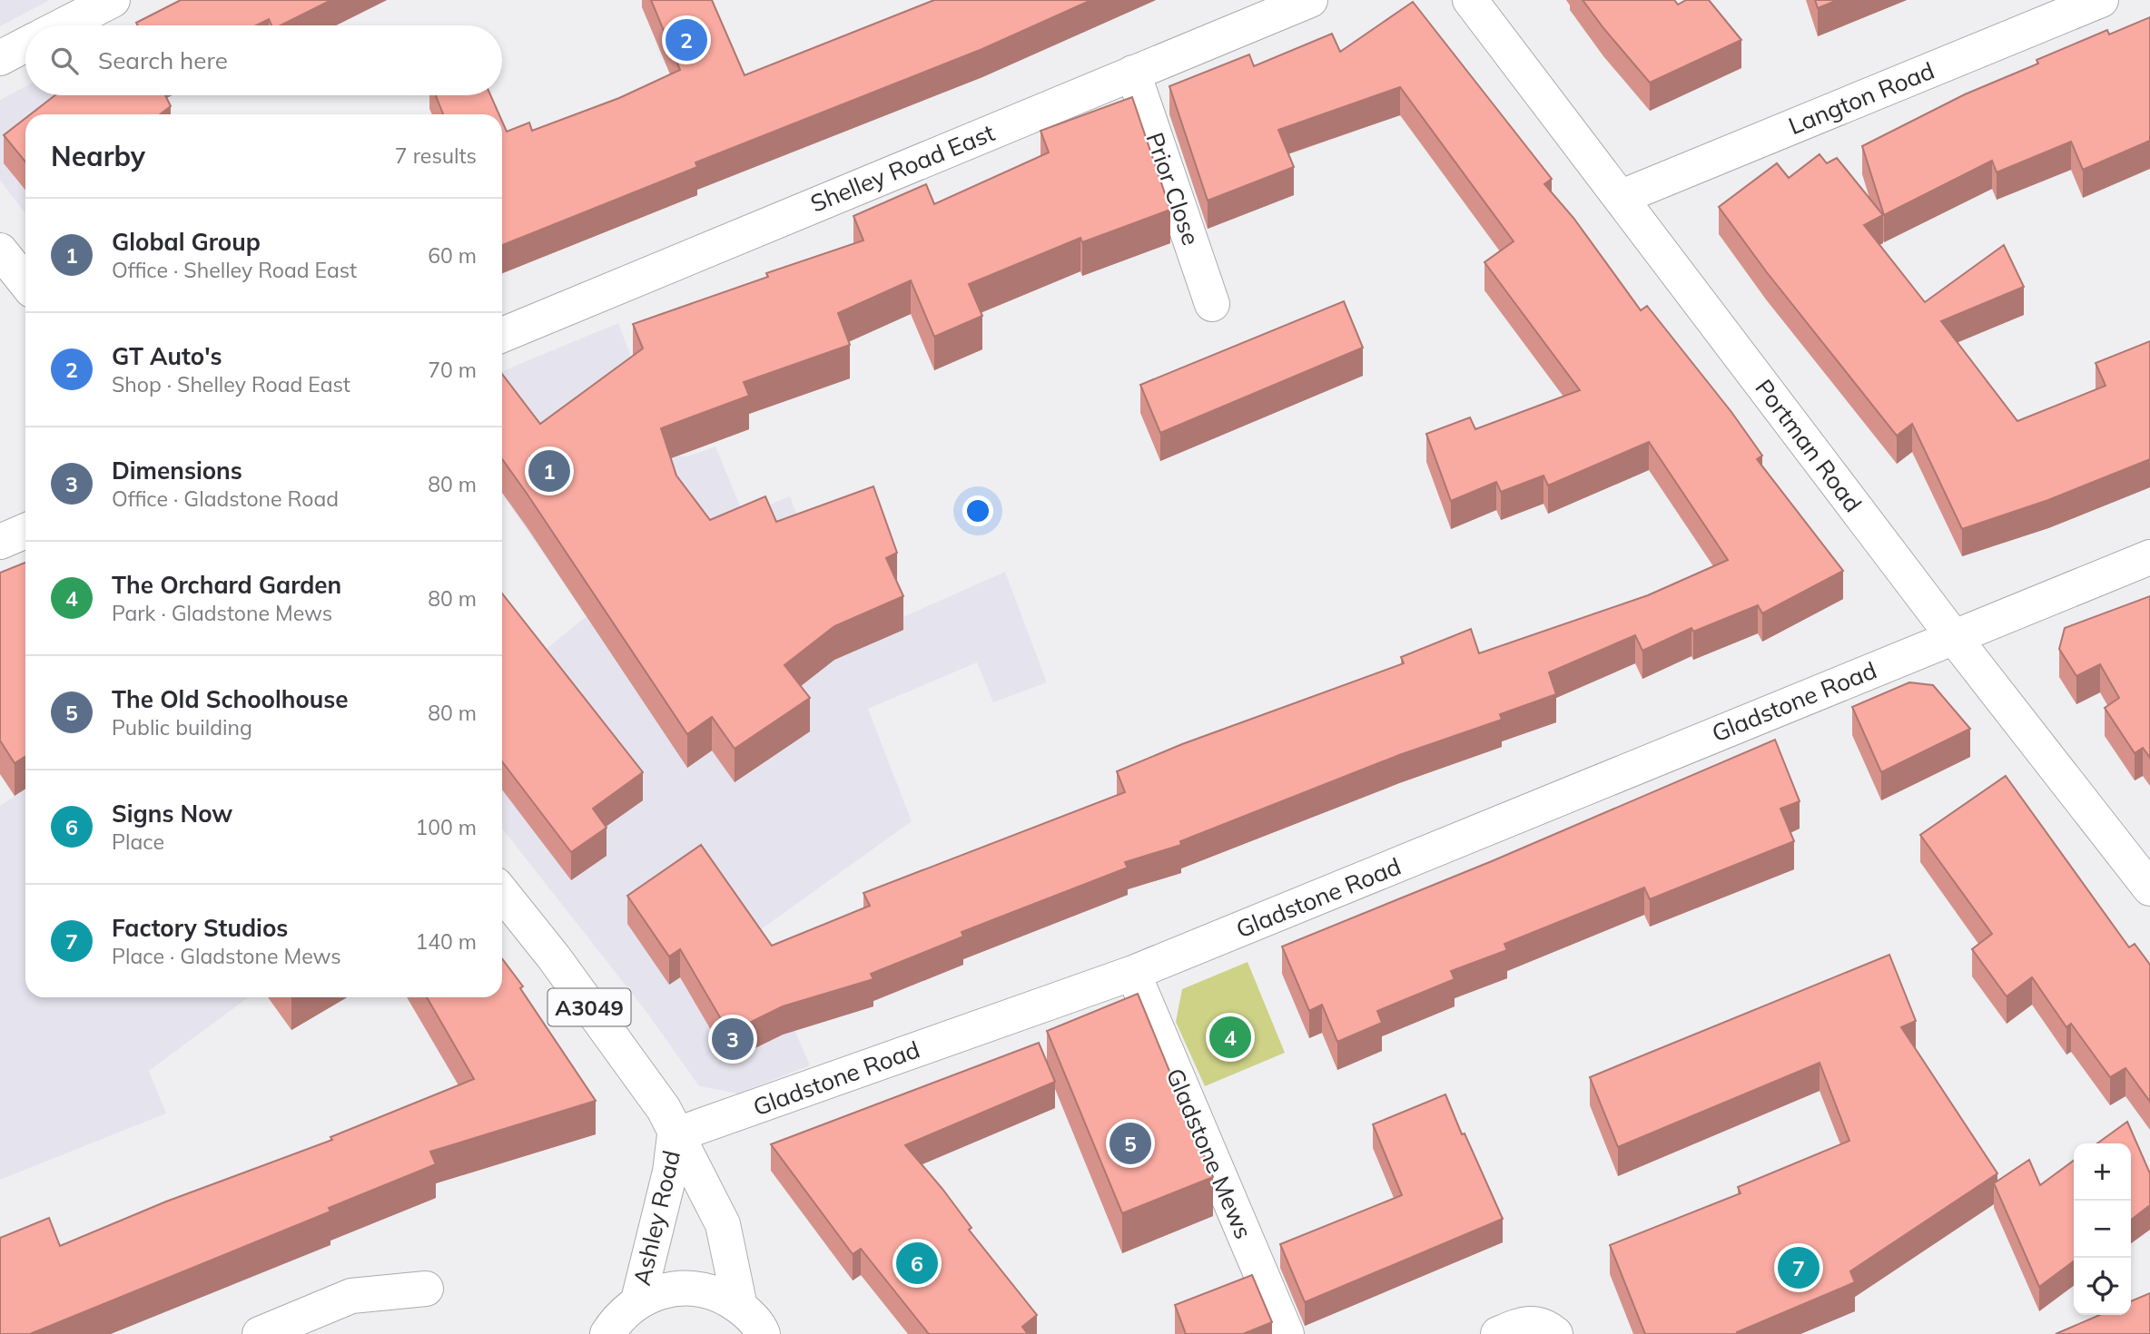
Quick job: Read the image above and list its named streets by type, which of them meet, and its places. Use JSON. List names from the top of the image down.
{
  "streets": {
    "street": [
      "Langton Road",
      "Shelley Road East",
      "Prior Close",
      "Portman Road",
      "Gladstone Road",
      "A3049",
      "Gladstone Mews",
      "Ashley Road"
    ]
  },
  "crossings": [
    ["Langton Road", "Portman Road"],
    ["Shelley Road East", "Prior Close"],
    ["Portman Road", "Gladstone Road"],
    ["Gladstone Road", "Gladstone Mews"],
    ["Gladstone Road", "Ashley Road"]
  ],
  "page": {
    "pins": [
      "2",
      "1",
      "4",
      "3",
      "5",
      "6",
      "7"
    ],
    "search": "Search here",
    "heading": ["Nearby", "7 results"],
    "list": [
      {
        "mark": "1",
        "name": "Global Group",
        "note": "Office · Shelley Road East",
        "value": "60 m"
      },
      {
        "mark": "2",
        "name": "GT Auto's",
        "note": "Shop · Shelley Road East",
        "value": "70 m"
      },
      {
        "mark": "3",
        "name": "Dimensions",
        "note": "Office · Gladstone Road",
        "value": "80 m"
      },
      {
        "mark": "4",
        "name": "The Orchard Garden",
        "note": "Park · Gladstone Mews",
        "value": "80 m"
      },
      {
        "mark": "5",
        "name": "The Old Schoolhouse",
        "note": "Public building",
        "value": "80 m"
      },
      {
        "mark": "6",
        "name": "Signs Now",
        "note": "Place",
        "value": "100 m"
      },
      {
        "mark": "7",
        "name": "Factory Studios",
        "note": "Place · Gladstone Mews",
        "value": "140 m"
      }
    ],
    "map_buttons": ["+", "−"]
  }
}
